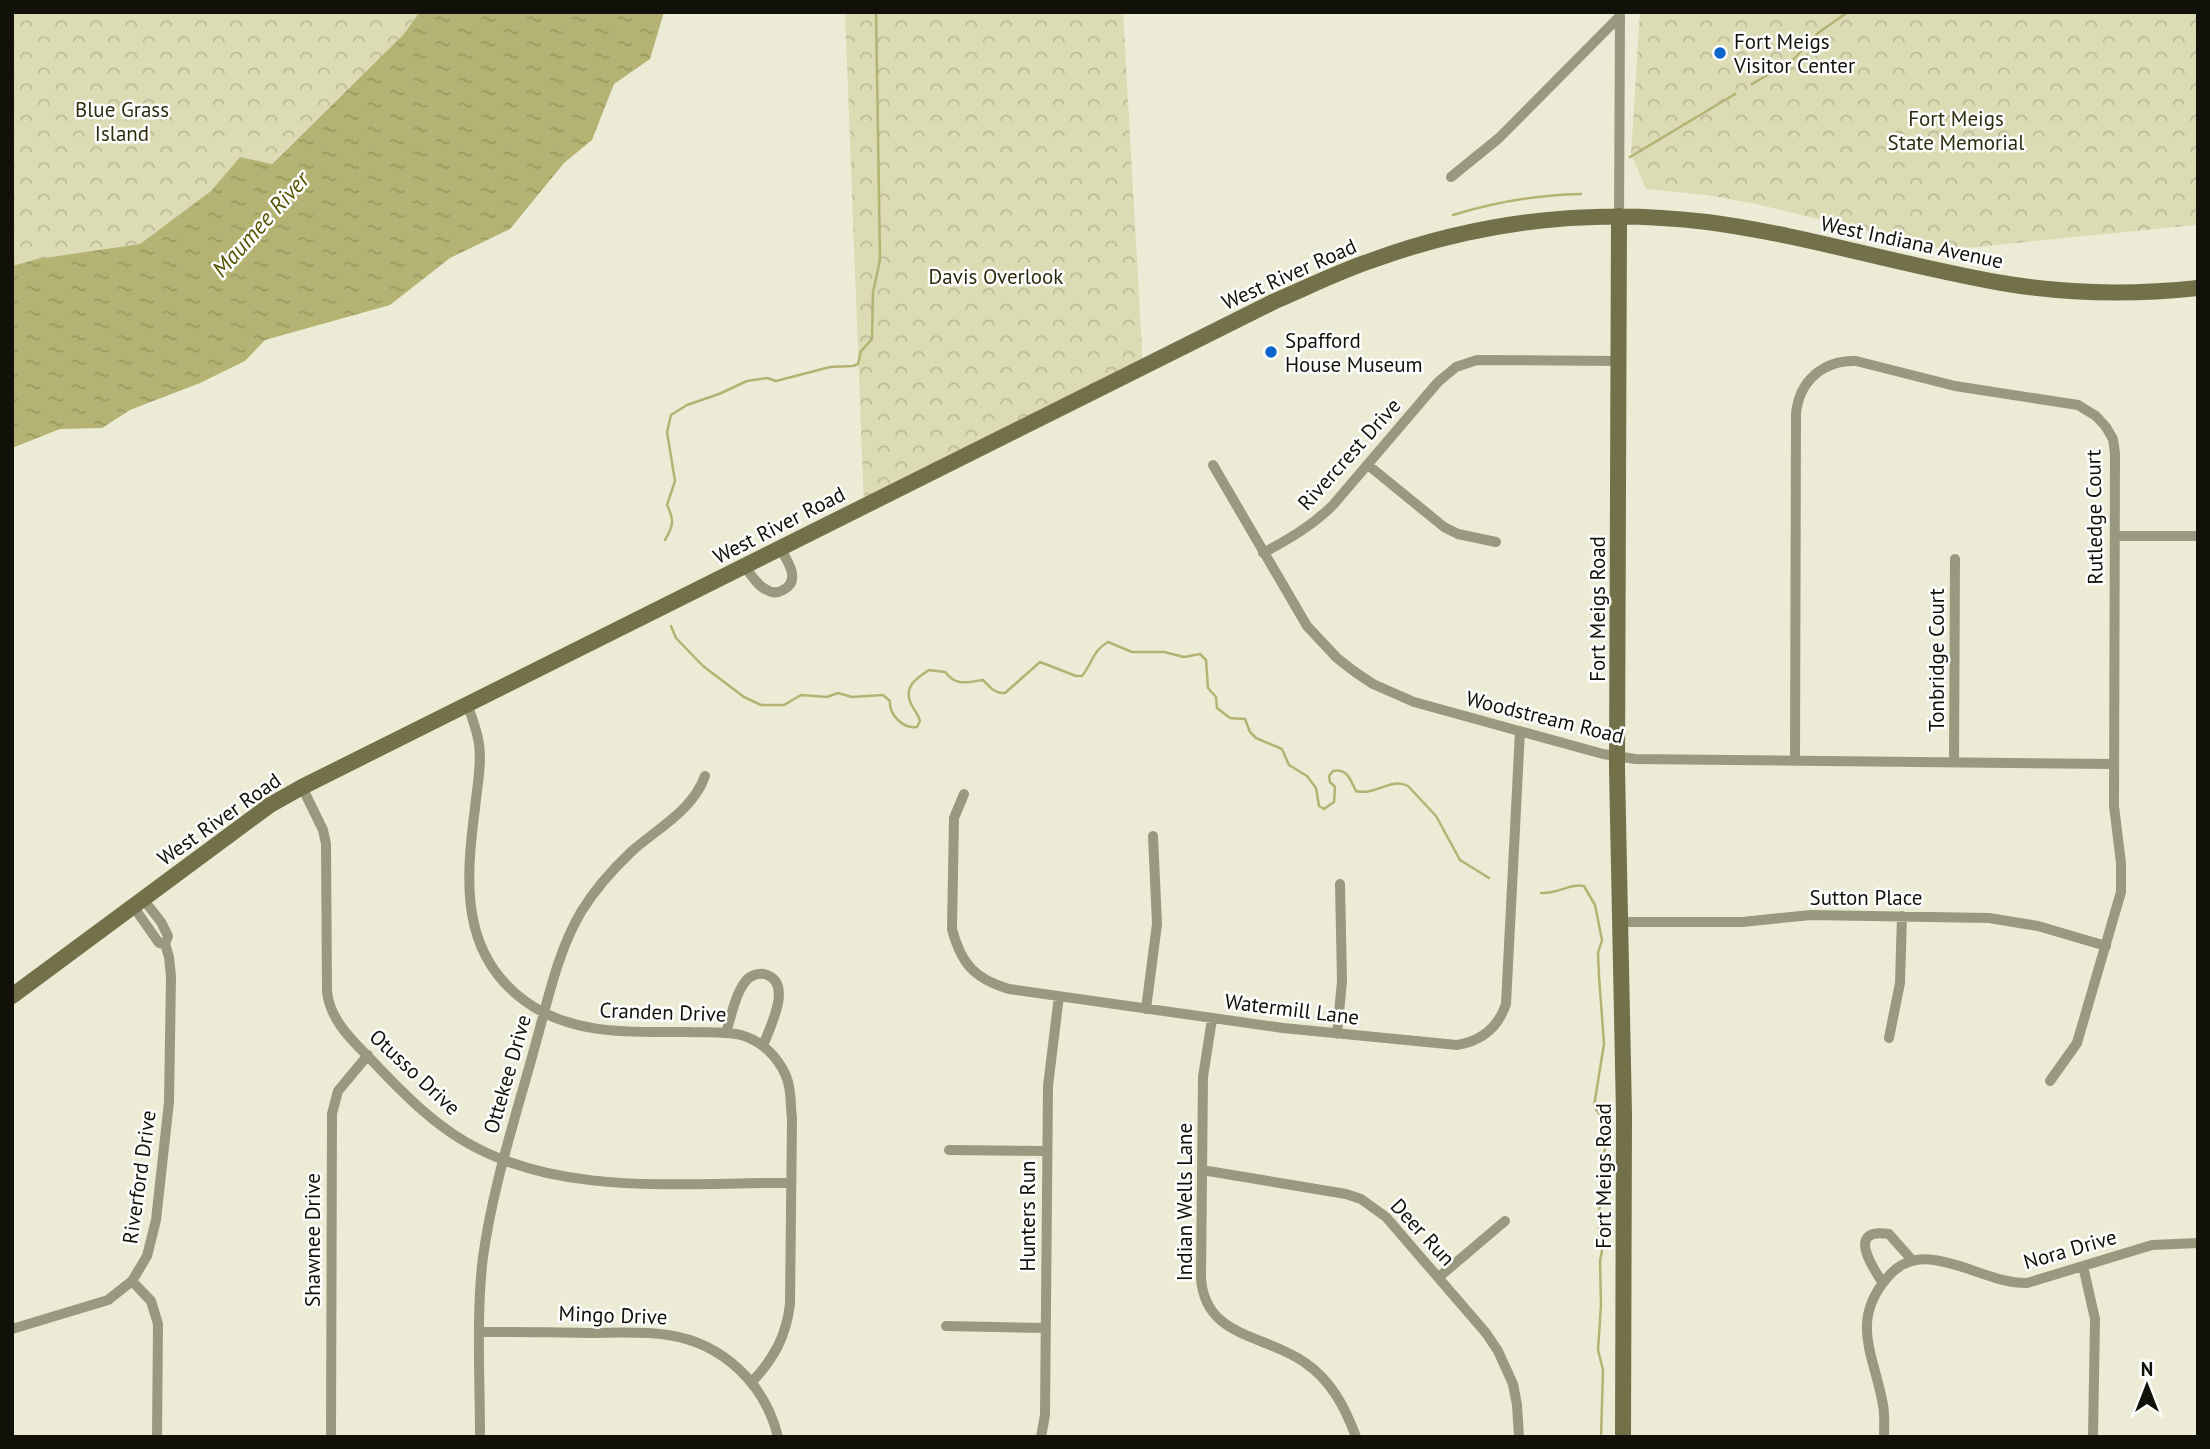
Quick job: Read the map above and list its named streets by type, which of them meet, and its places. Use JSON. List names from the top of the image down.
{
  "streets": {
    "main road": ["West Indiana Avenue", "West River Road", "Fort Meigs Road"],
    "street": [
      "Rivercrest Drive",
      "Rutledge Court",
      "Tonbridge Court",
      "Woodstream Road",
      "Sutton Place",
      "Watermill Lane",
      "Cranden Drive",
      "Otusso Drive",
      "Ottekee Drive",
      "Riverford Drive",
      "Indian Wells Lane",
      "Hunters Run",
      "Deer Run",
      "Shawnee Drive",
      "Nora Drive",
      "Mingo Drive"
    ]
  },
  "crossings": [
    ["West Indiana Avenue", "West River Road"],
    ["West Indiana Avenue", "Fort Meigs Road"],
    ["West River Road", "Fort Meigs Road"],
    ["West River Road", "Cranden Drive"],
    ["West River Road", "Otusso Drive"],
    ["West River Road", "Riverford Drive"],
    ["Rivercrest Drive", "Fort Meigs Road"],
    ["Rivercrest Drive", "Woodstream Road"],
    ["Rutledge Court", "Woodstream Road"],
    ["Rutledge Court", "Sutton Place"],
    ["Fort Meigs Road", "Woodstream Road"],
    ["Fort Meigs Road", "Sutton Place"],
    ["Tonbridge Court", "Woodstream Road"],
    ["Woodstream Road", "Watermill Lane"],
    ["Watermill Lane", "Indian Wells Lane"],
    ["Watermill Lane", "Hunters Run"],
    ["Cranden Drive", "Ottekee Drive"],
    ["Otusso Drive", "Ottekee Drive"],
    ["Otusso Drive", "Shawnee Drive"],
    ["Ottekee Drive", "Mingo Drive"],
    ["Indian Wells Lane", "Deer Run"]
  ],
  "water": ["Maumee River"],
  "parks": ["Blue Grass Island", "Fort Meigs State Memorial", "Davis Overlook"],
  "places": ["Fort Meigs Visitor Center", "Spafford House Museum"],
  "north": "top"
}
